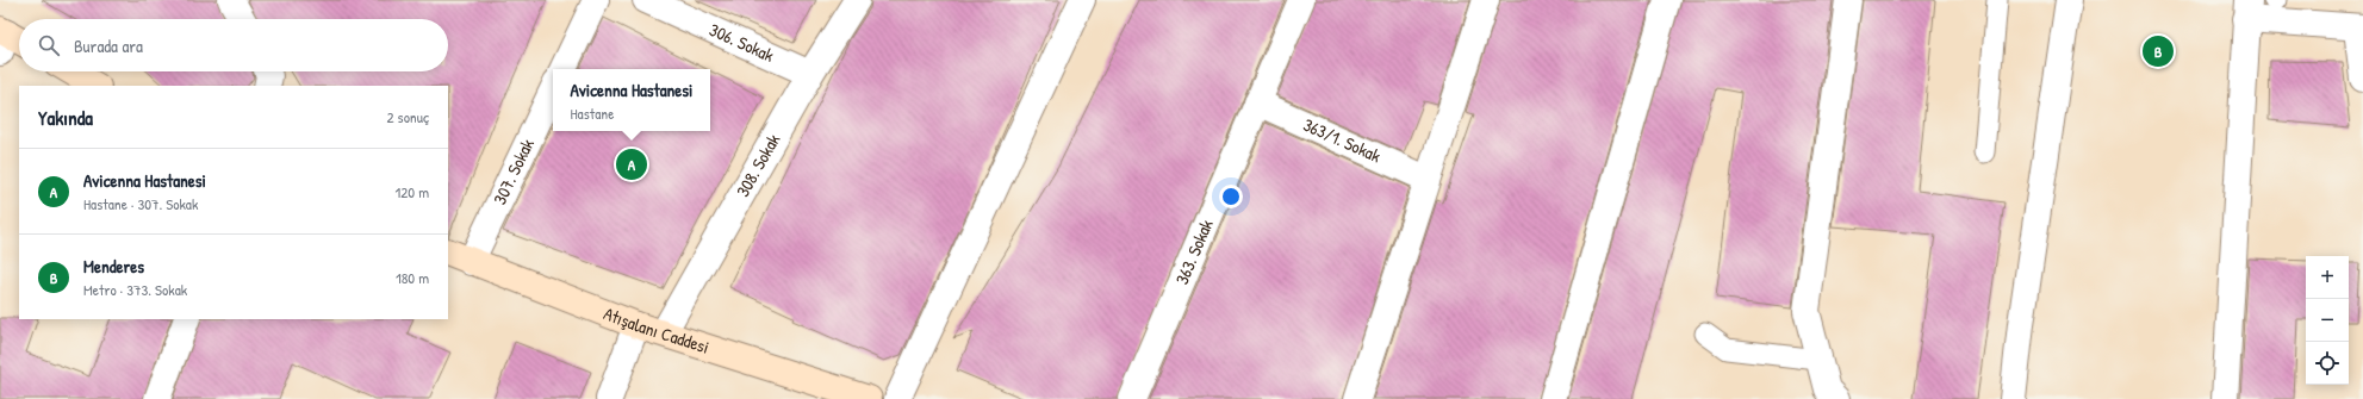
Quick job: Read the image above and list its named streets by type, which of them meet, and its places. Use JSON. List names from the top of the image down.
{
  "streets": {
    "main road": ["Atışalanı Caddesi"],
    "street": [
      "306. Sokak",
      "363/1. Sokak",
      "308. Sokak",
      "307. Sokak",
      "363. Sokak"
    ]
  },
  "crossings": [
    ["306. Sokak", "308. Sokak"],
    ["363/1. Sokak", "363. Sokak"],
    ["308. Sokak", "Atışalanı Caddesi"],
    ["307. Sokak", "Atışalanı Caddesi"]
  ],
  "page": {
    "search": "Burada ara",
    "pins": ["B", "A"],
    "popup": ["Avicenna Hastanesi", "Hastane"],
    "heading": ["Yakında", "2 sonuç"],
    "list": [
      {
        "mark": "A",
        "name": "Avicenna Hastanesi",
        "note": "Hastane · 307. Sokak",
        "value": "120 m"
      },
      {
        "mark": "B",
        "name": "Menderes",
        "note": "Metro · 373. Sokak",
        "value": "180 m"
      }
    ],
    "map_buttons": ["+", "−"]
  }
}
